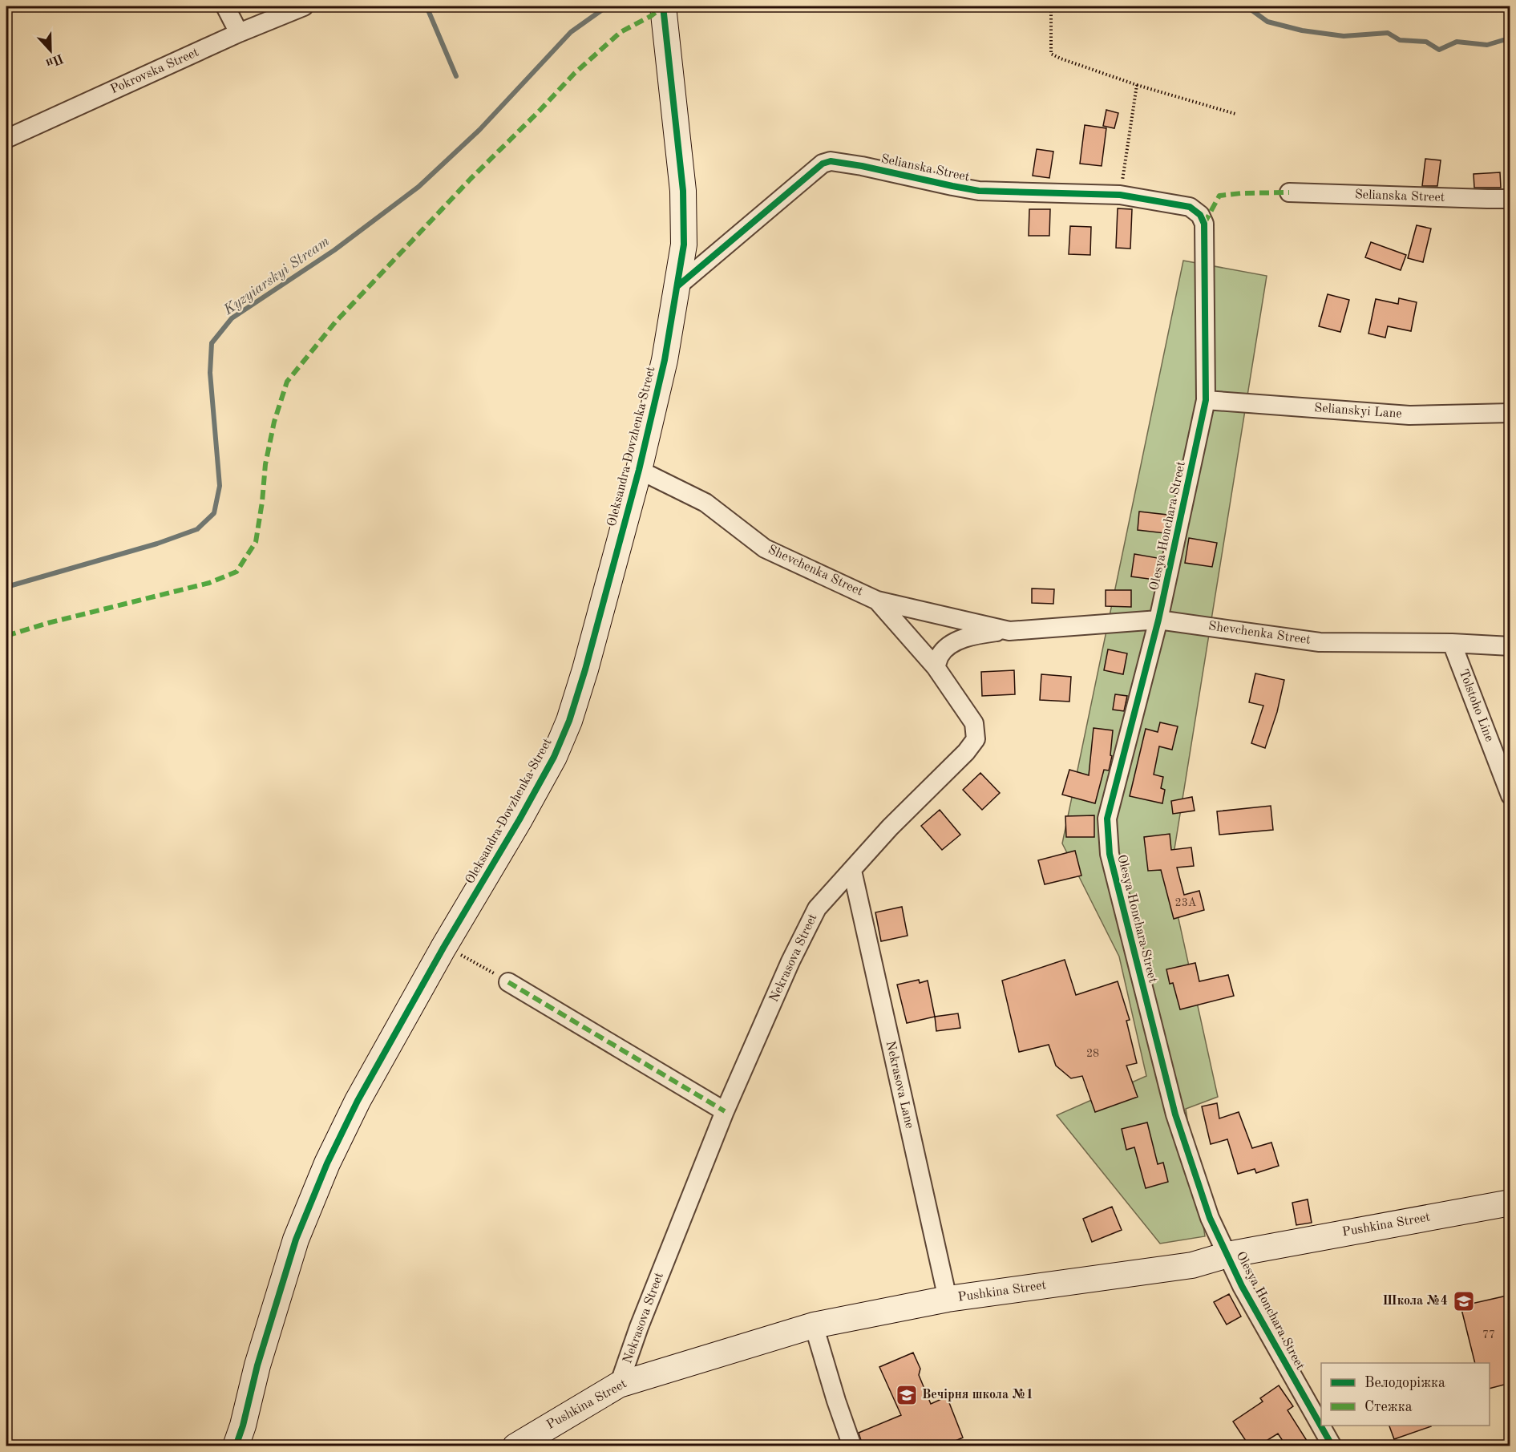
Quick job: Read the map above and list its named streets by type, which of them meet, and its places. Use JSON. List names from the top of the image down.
{
  "streets": {
    "street": [
      "Pokrovska Street",
      "Selianska Street",
      "Selianskyi Lane",
      "Oleksandra Dovzhenka Street",
      "Olesya Honchara Street",
      "Shevchenka Street",
      "Tolstoho Line",
      "Nekrasova Street",
      "Nekrasova Lane",
      "Pushkina Street"
    ]
  },
  "crossings": [
    ["Selianska Street", "Oleksandra Dovzhenka Street"],
    ["Selianska Street", "Olesya Honchara Street"],
    ["Selianskyi Lane", "Olesya Honchara Street"],
    ["Oleksandra Dovzhenka Street", "Shevchenka Street"],
    ["Olesya Honchara Street", "Shevchenka Street"],
    ["Olesya Honchara Street", "Pushkina Street"],
    ["Shevchenka Street", "Tolstoho Line"],
    ["Shevchenka Street", "Nekrasova Street"],
    ["Nekrasova Street", "Nekrasova Lane"],
    ["Nekrasova Street", "Pushkina Street"],
    ["Nekrasova Lane", "Pushkina Street"]
  ],
  "water": ["Kyzyiarskyi Stream"],
  "places": {
    "school or university": ["Школа №4", "Вечірня школа №1"]
  },
  "house_numbers": ["23А", "28", "77"],
  "legend": ["Велодоріжка", "Стежка"],
  "north": "bottom"
}
